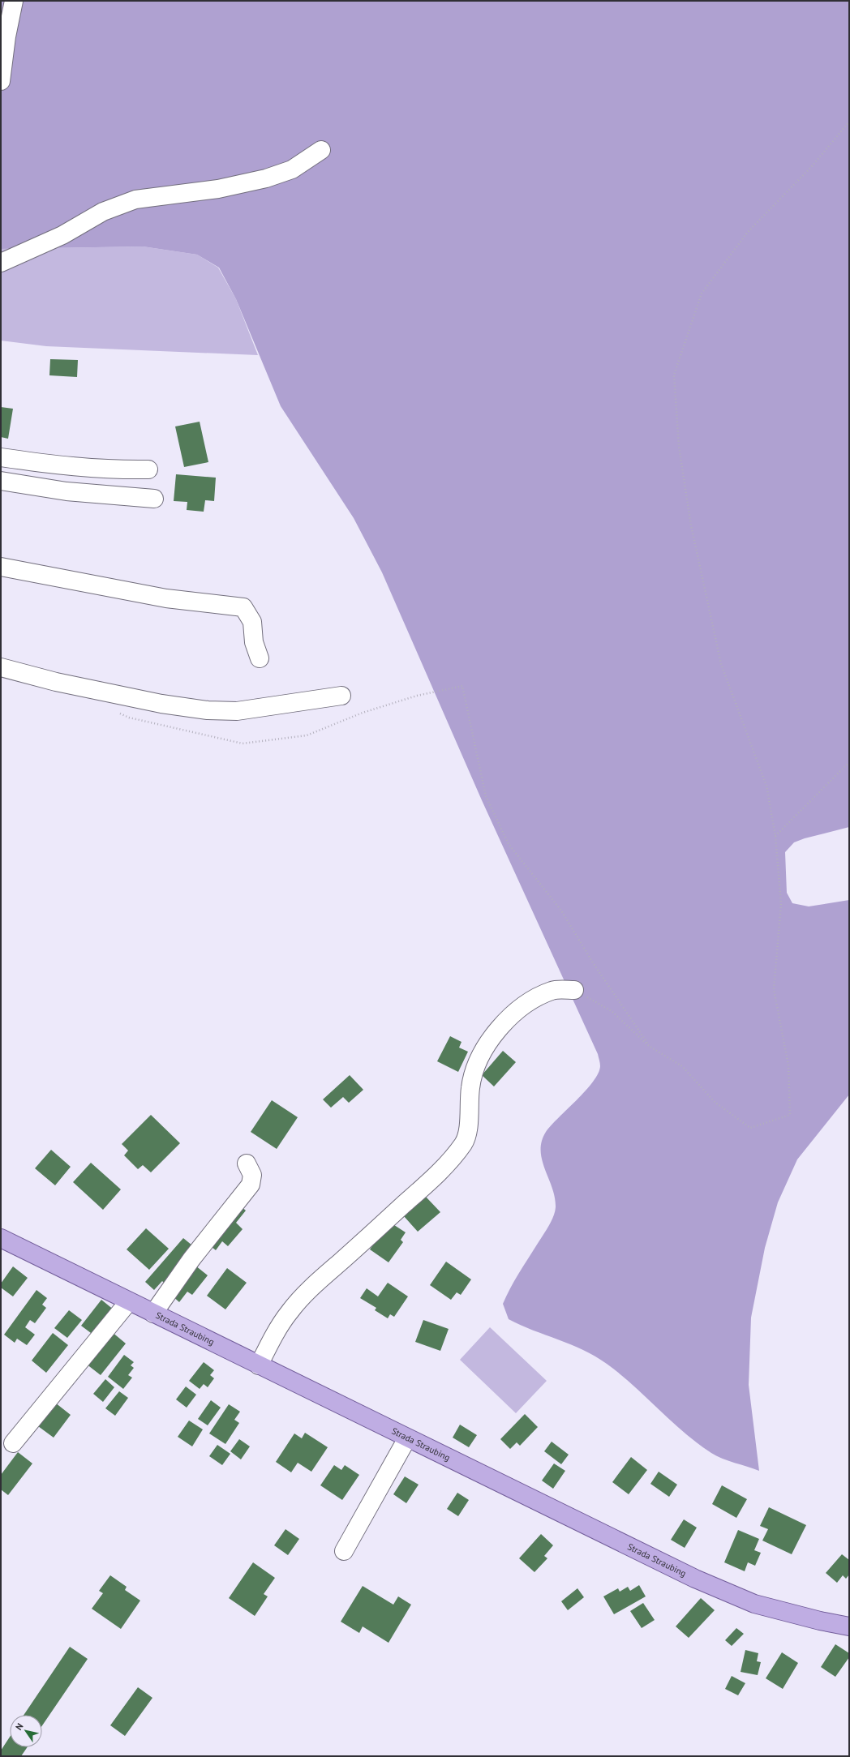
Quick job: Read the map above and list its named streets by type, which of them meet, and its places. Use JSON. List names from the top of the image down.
{
  "streets": {
    "main road": ["Strada Straubing"]
  },
  "north": "top left"
}
